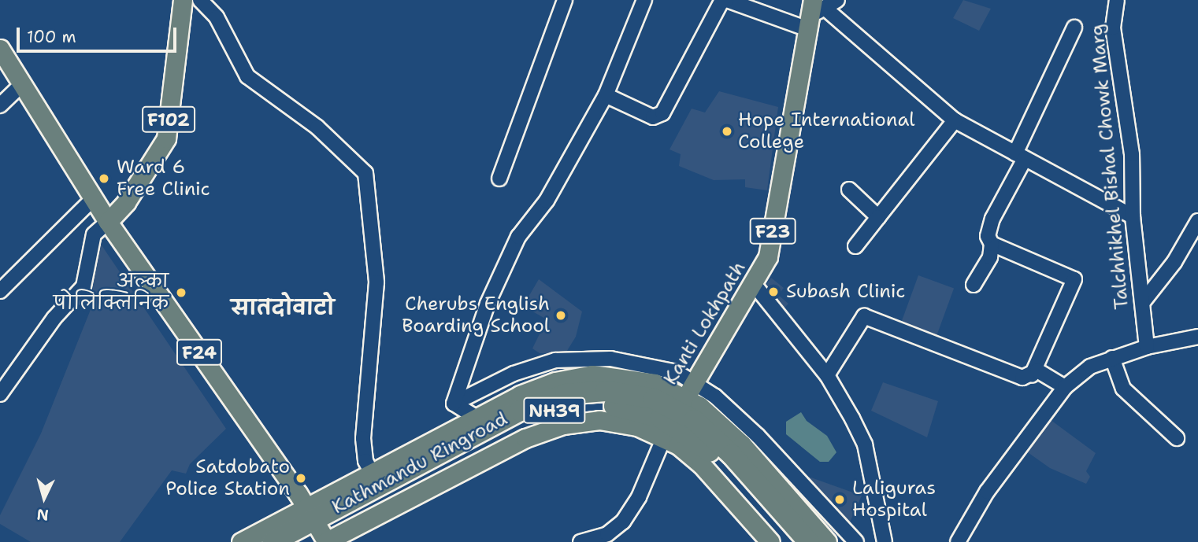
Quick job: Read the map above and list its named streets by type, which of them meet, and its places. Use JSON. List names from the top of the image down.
{
  "streets": {
    "highway": ["NH39", "Kathmandu Ringroad"],
    "main road": [
      "F102",
      "F23",
      "Kanti Lokhpath",
      "F24"
    ],
    "street": ["Talchhikhel Bishal Chowk Marg"]
  },
  "crossings": [
    ["F102", "F24"],
    ["Kanti Lokhpath", "Kathmandu Ringroad"],
    ["F24", "Kathmandu Ringroad"]
  ],
  "districts": ["सातदोवाटो"],
  "places": [
    "Hope International College",
    "Ward 6 Free Clinic",
    "Subash Clinic",
    "अल्का पोलिक्लिनिक",
    "Cherubs English Boarding School",
    "Satdobato Police Station",
    "Laliguras Hospital"
  ],
  "scale_bar": "100 m",
  "north": "bottom"
}
